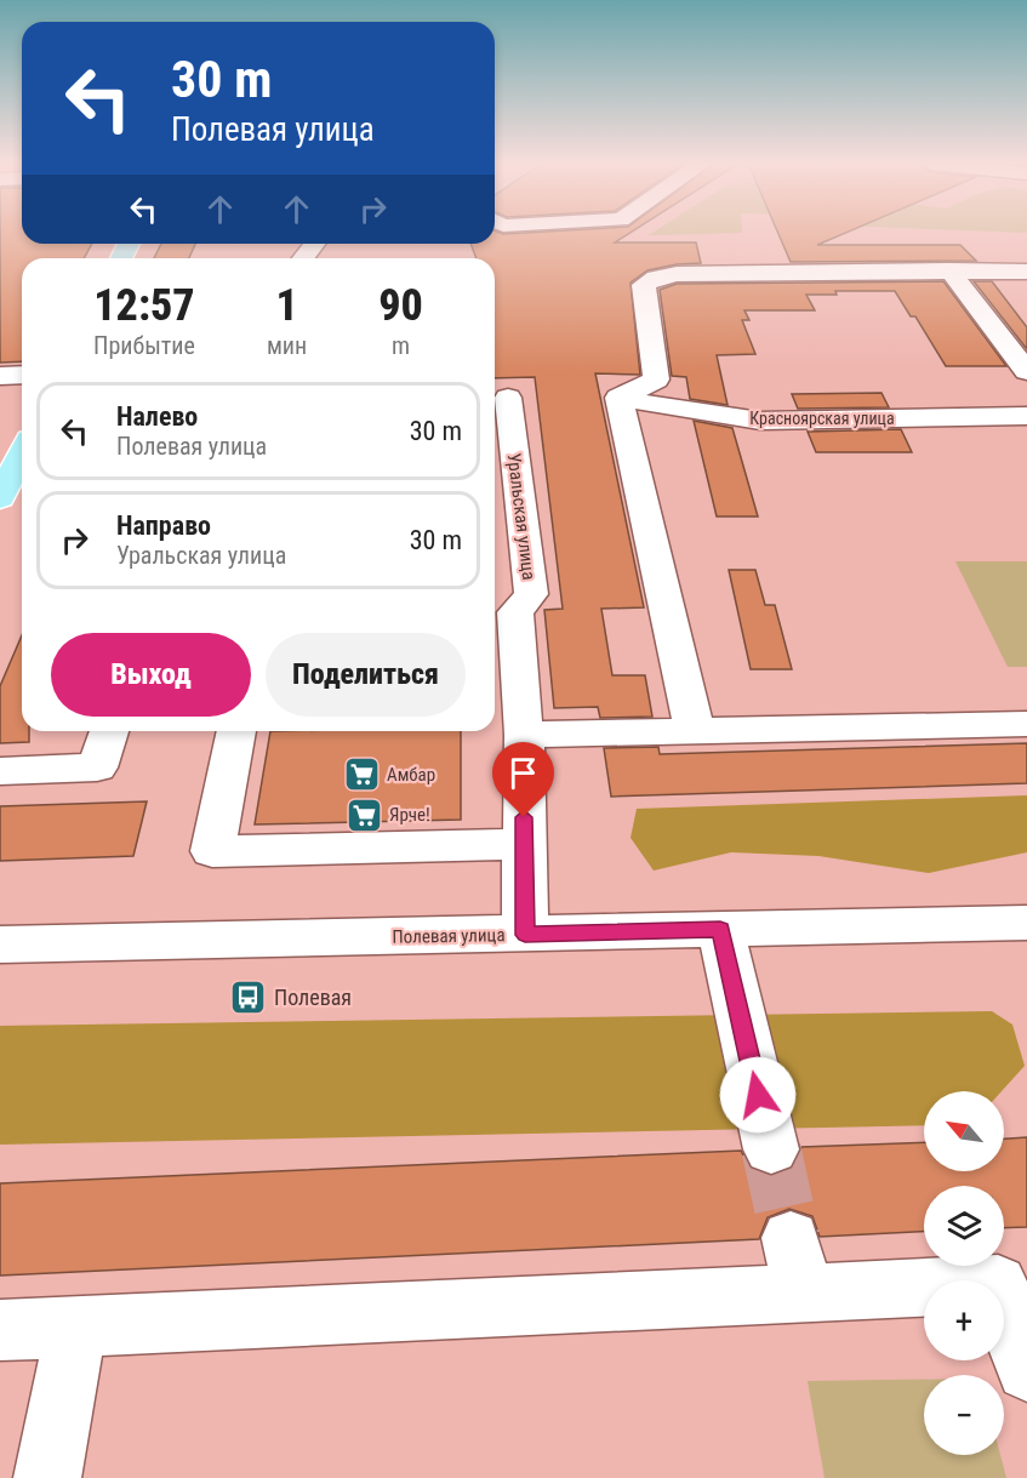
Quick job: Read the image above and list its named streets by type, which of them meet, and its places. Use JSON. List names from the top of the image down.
{
  "streets": {
    "street": ["Красноярская улица", "Уральская улица", "Полевая улица"]
  },
  "crossings": [
    ["Уральская улица", "Полевая улица"]
  ],
  "places": {
    "supermarket": ["Амбар", "Ярче!"],
    "bus stop": ["Полевая"]
  },
  "north": "top left",
  "page": {
    "turn": ["30 m", "Полевая улица"],
    "eta": [
      "12:57",
      "Прибытие",
      "1",
      "мин",
      "90",
      "m"
    ],
    "list": [
      {
        "name": "Налево",
        "note": "Полевая улица",
        "value": "30 m"
      },
      {
        "name": "Направо",
        "note": "Уральская улица",
        "value": "30 m"
      }
    ],
    "buttons": ["Выход", "Поделиться"],
    "map_buttons": ["+", "−"]
  }
}
